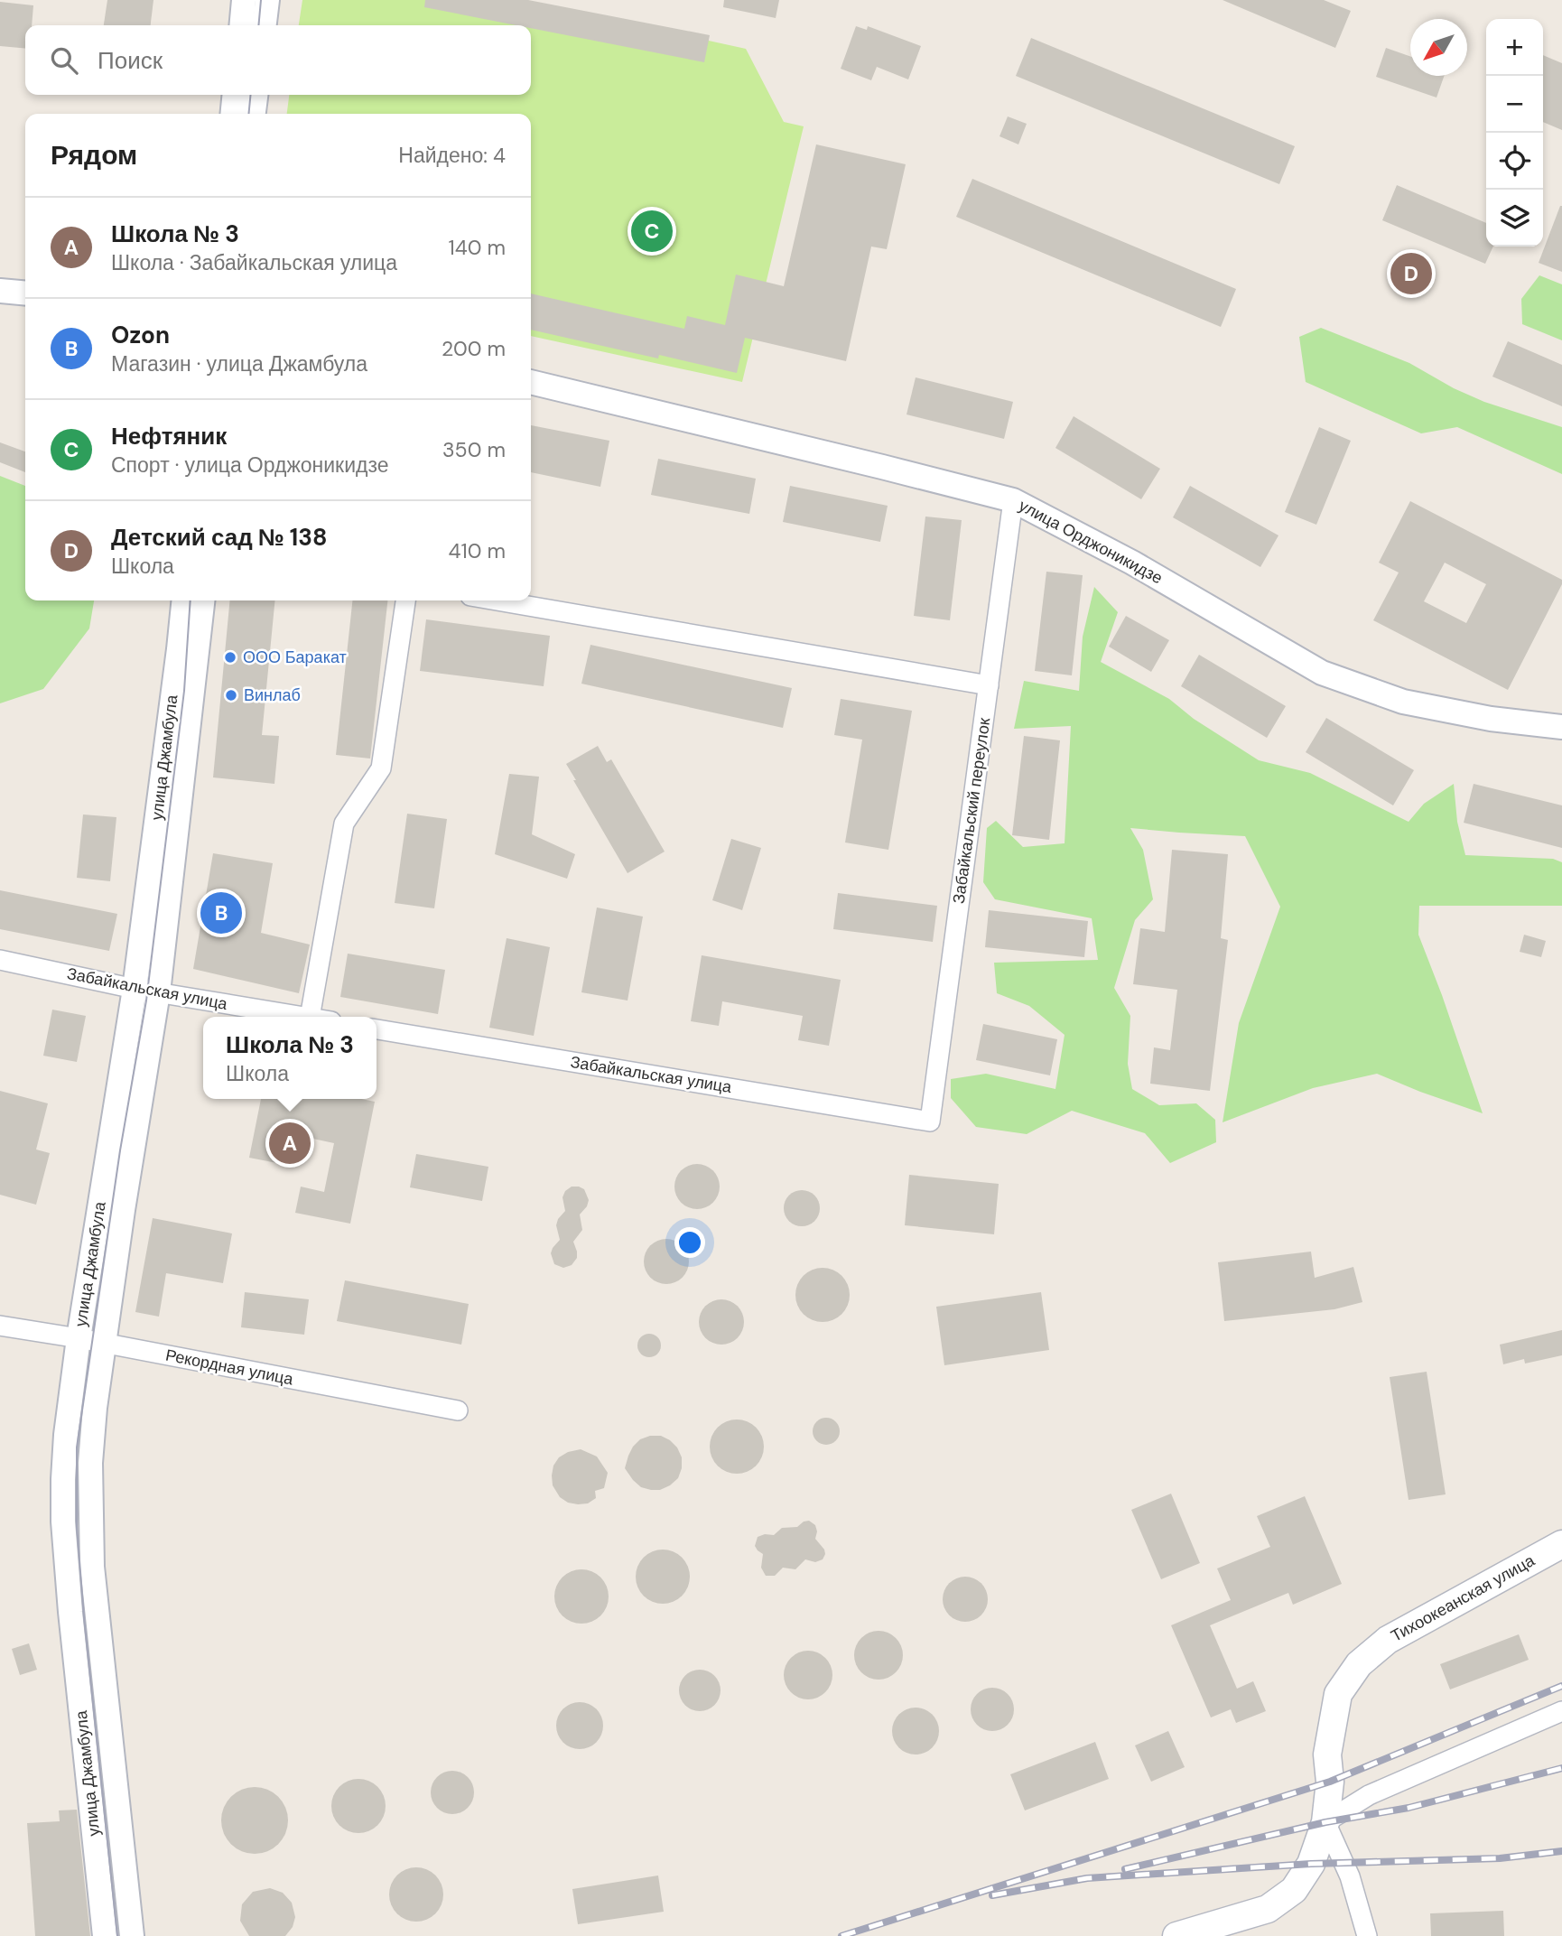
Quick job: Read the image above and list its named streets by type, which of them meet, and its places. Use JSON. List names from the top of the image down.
{
  "streets": {
    "main road": ["Тихоокеанская улица"],
    "street": [
      "улица Орджоникидзе",
      "улица Джамбула",
      "Забайкальский переулок",
      "Забайкальская улица",
      "Рекордная улица"
    ]
  },
  "crossings": [
    ["улица Орджоникидзе", "Забайкальский переулок"],
    ["улица Джамбула", "Забайкальская улица"],
    ["улица Джамбула", "Рекордная улица"],
    ["Забайкальский переулок", "Забайкальская улица"]
  ],
  "places": ["ООО Баракат", "Винлаб"],
  "north": "bottom left",
  "page": {
    "map_buttons": ["+", "−"],
    "search": "Поиск",
    "heading": ["Рядом", "Найдено: 4"],
    "list": [
      {
        "mark": "A",
        "name": "Школа № 3",
        "note": "Школа · Забайкальская улица",
        "value": "140 m"
      },
      {
        "mark": "B",
        "name": "Ozon",
        "note": "Магазин · улица Джамбула",
        "value": "200 m"
      },
      {
        "mark": "C",
        "name": "Нефтяник",
        "note": "Спорт · улица Орджоникидзе",
        "value": "350 m"
      },
      {
        "mark": "D",
        "name": "Детский сад № 138",
        "note": "Школа",
        "value": "410 m"
      }
    ],
    "pins": [
      "C",
      "D",
      "B",
      "A"
    ],
    "popup": ["Школа № 3", "Школа"]
  }
}
